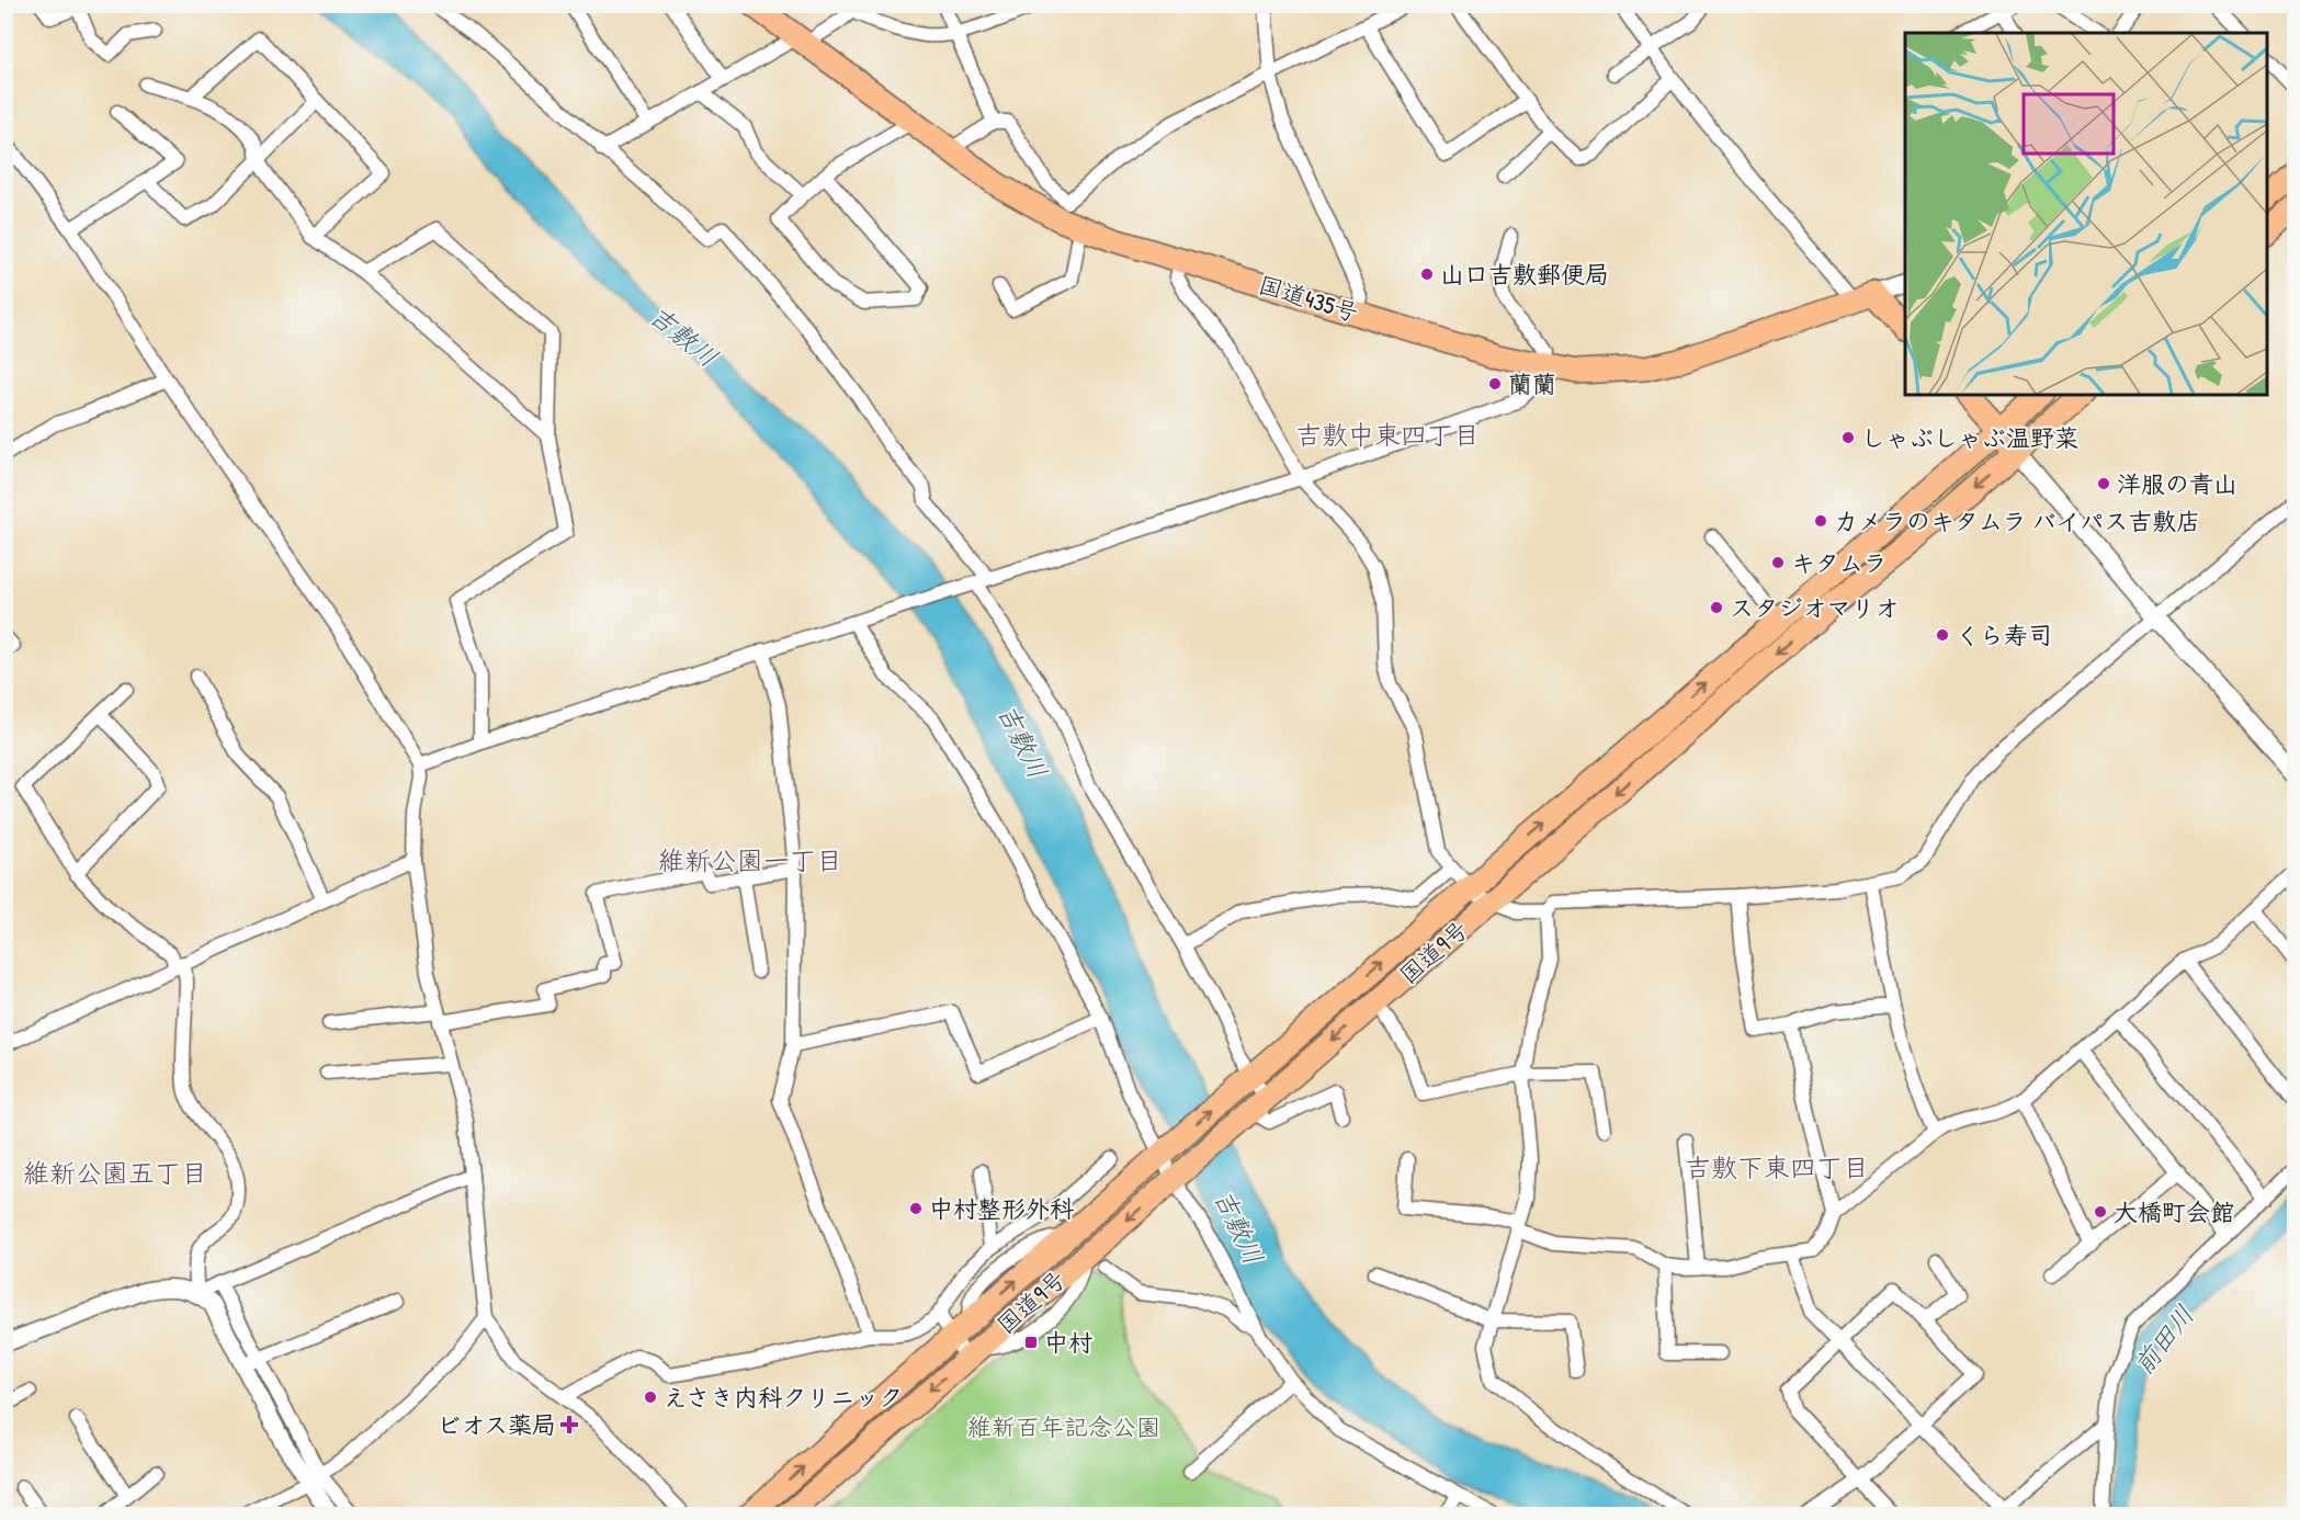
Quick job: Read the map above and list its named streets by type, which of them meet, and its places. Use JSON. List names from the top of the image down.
{
  "streets": {
    "highway": ["国道435号", "国道9号"]
  },
  "districts": [
    "吉敷中東四丁目",
    "維新公園一丁目",
    "吉敷下東四丁目",
    "維新公園五丁目"
  ],
  "water": ["吉敷川", "前田川"],
  "parks": ["維新百年記念公園"],
  "places": {
    "other": [
      "山口吉敷郵便局",
      "蘭蘭",
      "しゃぶしゃぶ温野菜",
      "洋服の青山",
      "カメラのキタムラ バイパス吉敷店",
      "キタムラ",
      "スタジオマリオ",
      "くら寿司",
      "中村整形外科",
      "大橋町会館",
      "えさき内科クリニック"
    ],
    "transit": ["中村"],
    "health": ["ビオス薬局"]
  }
}
